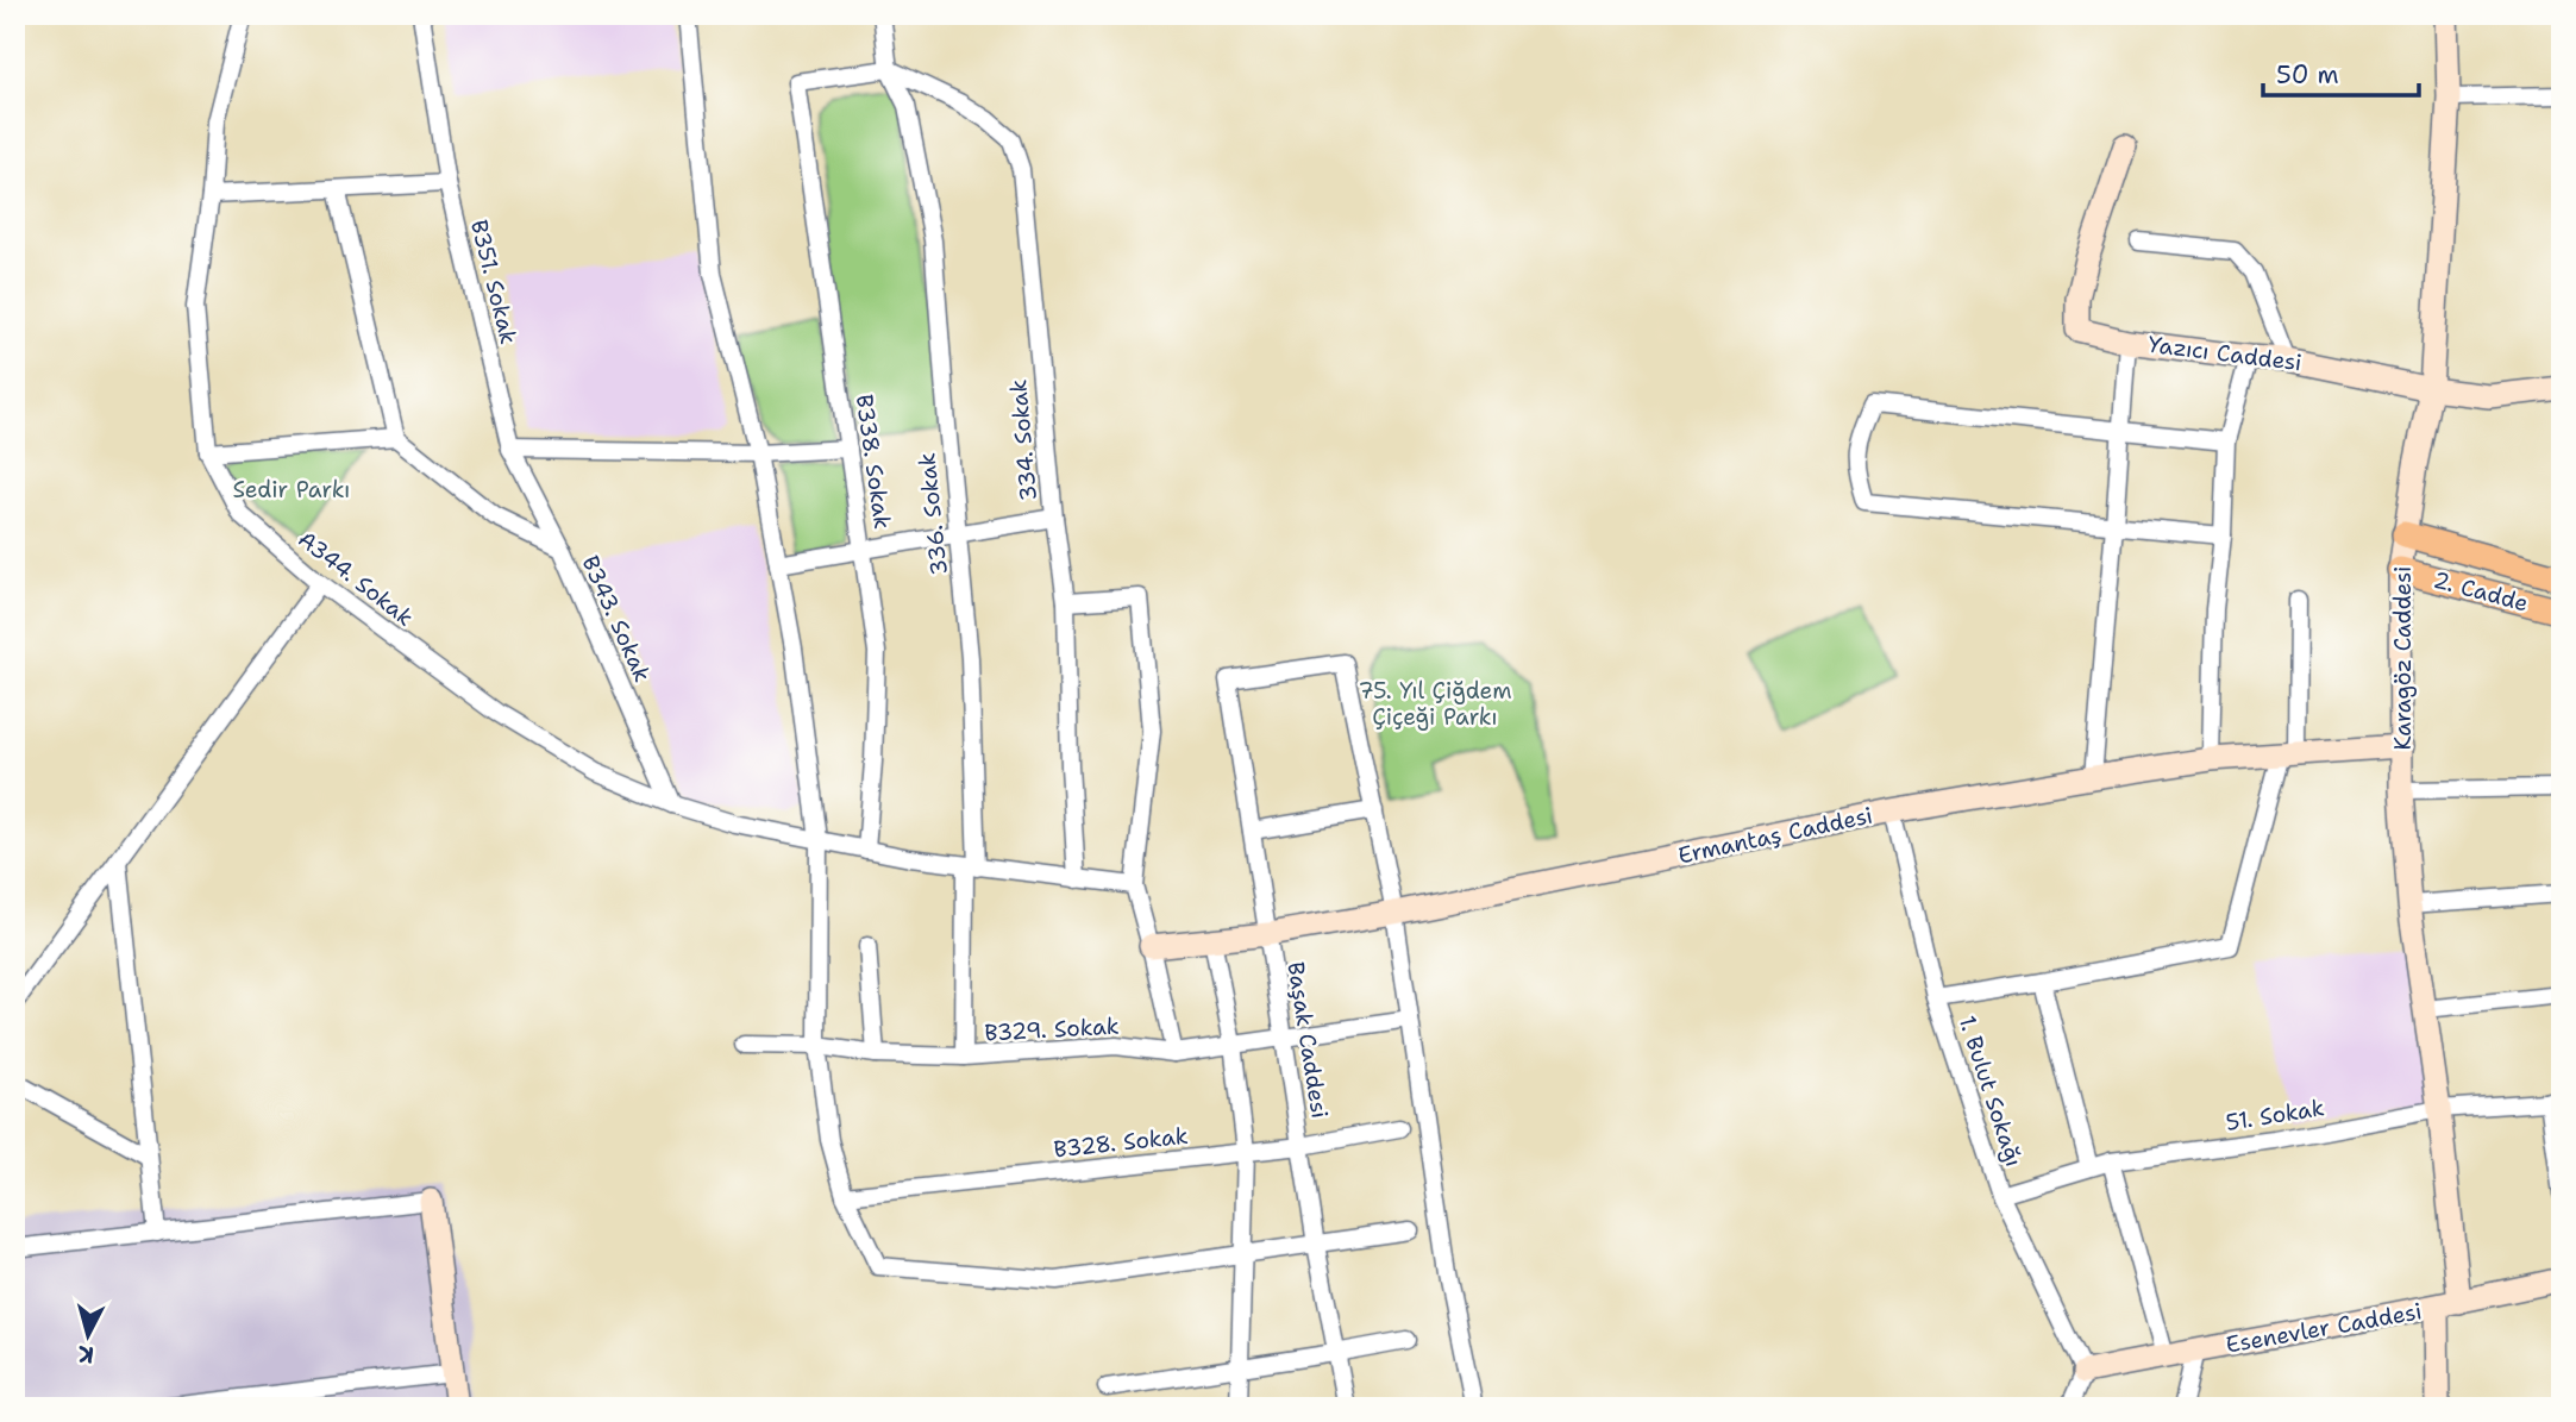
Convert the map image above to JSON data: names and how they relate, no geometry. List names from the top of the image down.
{
  "streets": {
    "main road": [
      "Yazıcı Caddesi",
      "2. Cadde",
      "Karagöz Caddesi",
      "Ermantaş Caddesi",
      "Esenevler Caddesi"
    ],
    "street": [
      "B351. Sokak",
      "334. Sokak",
      "B338. Sokak",
      "336. Sokak",
      "A344. Sokak",
      "B343. Sokak",
      "B329. Sokak",
      "Başak Caddesi",
      "1. Bulut Sokağı",
      "51. Sokak",
      "B328. Sokak"
    ]
  },
  "crossings": [
    ["B351. Sokak", "B343. Sokak"],
    ["Yazıcı Caddesi", "Karagöz Caddesi"],
    ["334. Sokak", "B338. Sokak"],
    ["334. Sokak", "336. Sokak"],
    ["334. Sokak", "A344. Sokak"],
    ["B338. Sokak", "336. Sokak"],
    ["B338. Sokak", "A344. Sokak"],
    ["336. Sokak", "A344. Sokak"],
    ["336. Sokak", "B329. Sokak"],
    ["A344. Sokak", "B343. Sokak"],
    ["2. Cadde", "Karagöz Caddesi"],
    ["Karagöz Caddesi", "Ermantaş Caddesi"],
    ["Karagöz Caddesi", "51. Sokak"],
    ["Karagöz Caddesi", "Esenevler Caddesi"],
    ["Ermantaş Caddesi", "Başak Caddesi"],
    ["Ermantaş Caddesi", "1. Bulut Sokağı"],
    ["B329. Sokak", "Başak Caddesi"],
    ["Başak Caddesi", "B328. Sokak"],
    ["1. Bulut Sokağı", "51. Sokak"],
    ["1. Bulut Sokağı", "Esenevler Caddesi"]
  ],
  "parks": ["Sedir Parkı", "75. Yıl Çiğdem Çiçeği Parkı"],
  "scale_bar": "50 m",
  "north": "bottom"
}
